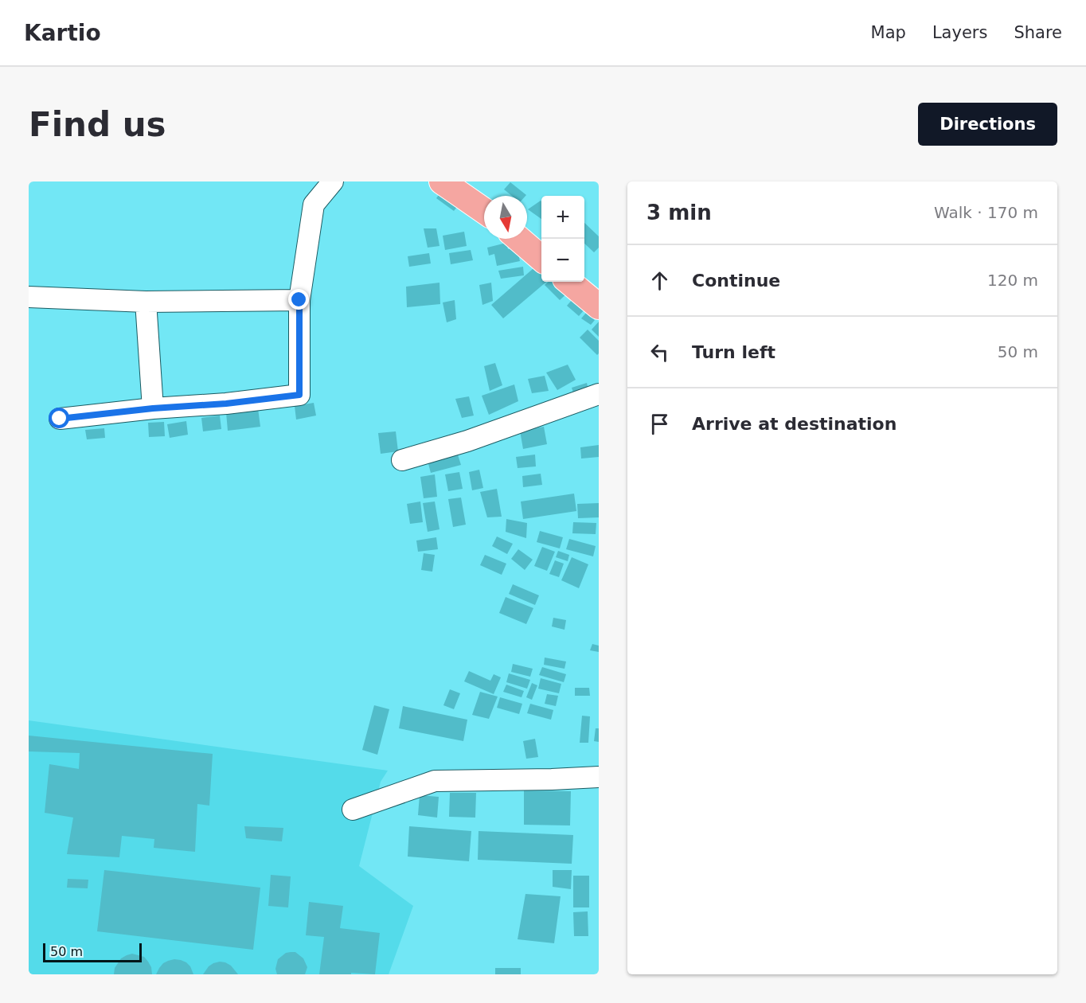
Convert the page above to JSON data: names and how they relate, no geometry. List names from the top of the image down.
{
  "scale_bar": "50 m",
  "north": "bottom",
  "page": {
    "header": "Kartio",
    "nav": ["Map", "Layers", "Share"],
    "buttons": "Directions",
    "title": "Find us",
    "heading": ["3 min", "Walk · 170 m"],
    "map_buttons": ["+", "−"],
    "list": [
      ["Continue", "120 m"],
      ["Turn left", "50 m"],
      "Arrive at destination"
    ],
    "scale": "50 m"
  }
}
